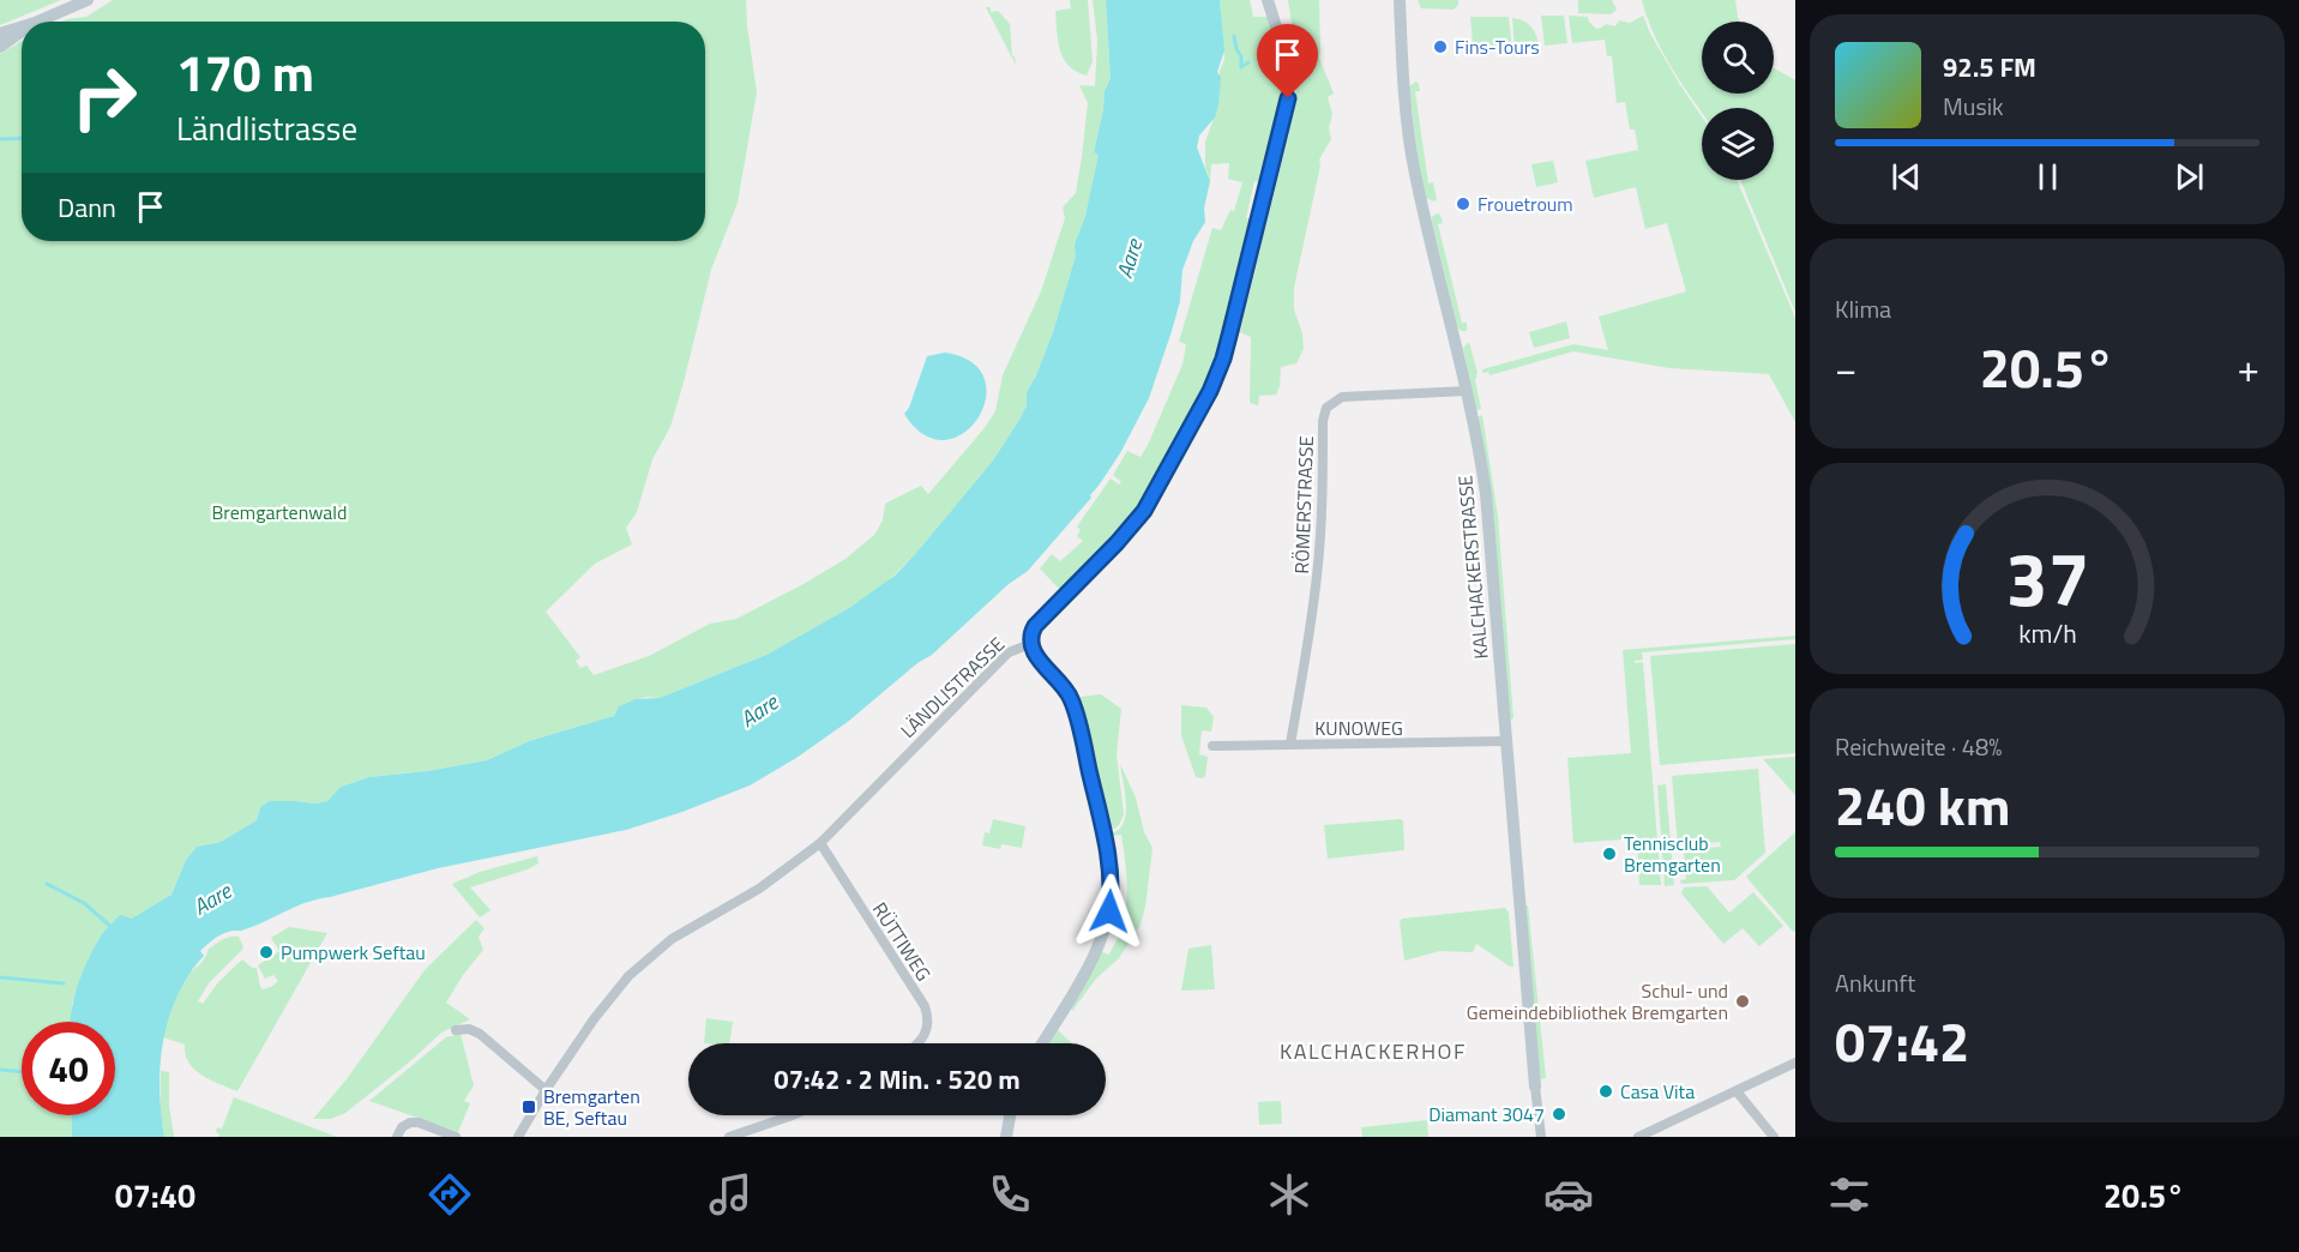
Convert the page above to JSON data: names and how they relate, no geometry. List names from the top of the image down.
{
  "streets": {
    "street": [
      "RÖMERSTRASSE",
      "KALCHACKERSTRASSE",
      "LÄNDLISTRASSE",
      "KUNOWEG",
      "RÜTTIWEG"
    ]
  },
  "crossings": [
    ["RÖMERSTRASSE", "KALCHACKERSTRASSE"],
    ["RÖMERSTRASSE", "KUNOWEG"],
    ["KALCHACKERSTRASSE", "KUNOWEG"],
    ["LÄNDLISTRASSE", "RÜTTIWEG"]
  ],
  "districts": ["KALCHACKERHOF"],
  "water": ["Aare"],
  "parks": ["Bremgartenwald"],
  "places": {
    "other": [
      "Fins-Tours",
      "Frouetroum",
      "Tennisclub Bremgarten",
      "Pumpwerk Seftau",
      "Schul- und Gemeindebibliothek Bremgarten",
      "Casa Vita",
      "Diamant 3047"
    ],
    "transit": ["Bremgarten BE, Seftau"]
  },
  "page": {
    "turn": ["170 m", "Ländlistrasse"],
    "song": ["92.5 FM", "Musik"],
    "then": "Dann",
    "tile": [
      "Klima",
      ["Reichweite · 48%", "240 km"],
      ["Ankunft", "07:42"]
    ],
    "heat": ["−", "20.5°", "+"],
    "limit": "40",
    "trip": "07:42 · 2 Min. · 520 m",
    "tabs": ["07:40", "20.5°"],
    "gauge": ["37", "km/h"]
  }
}
